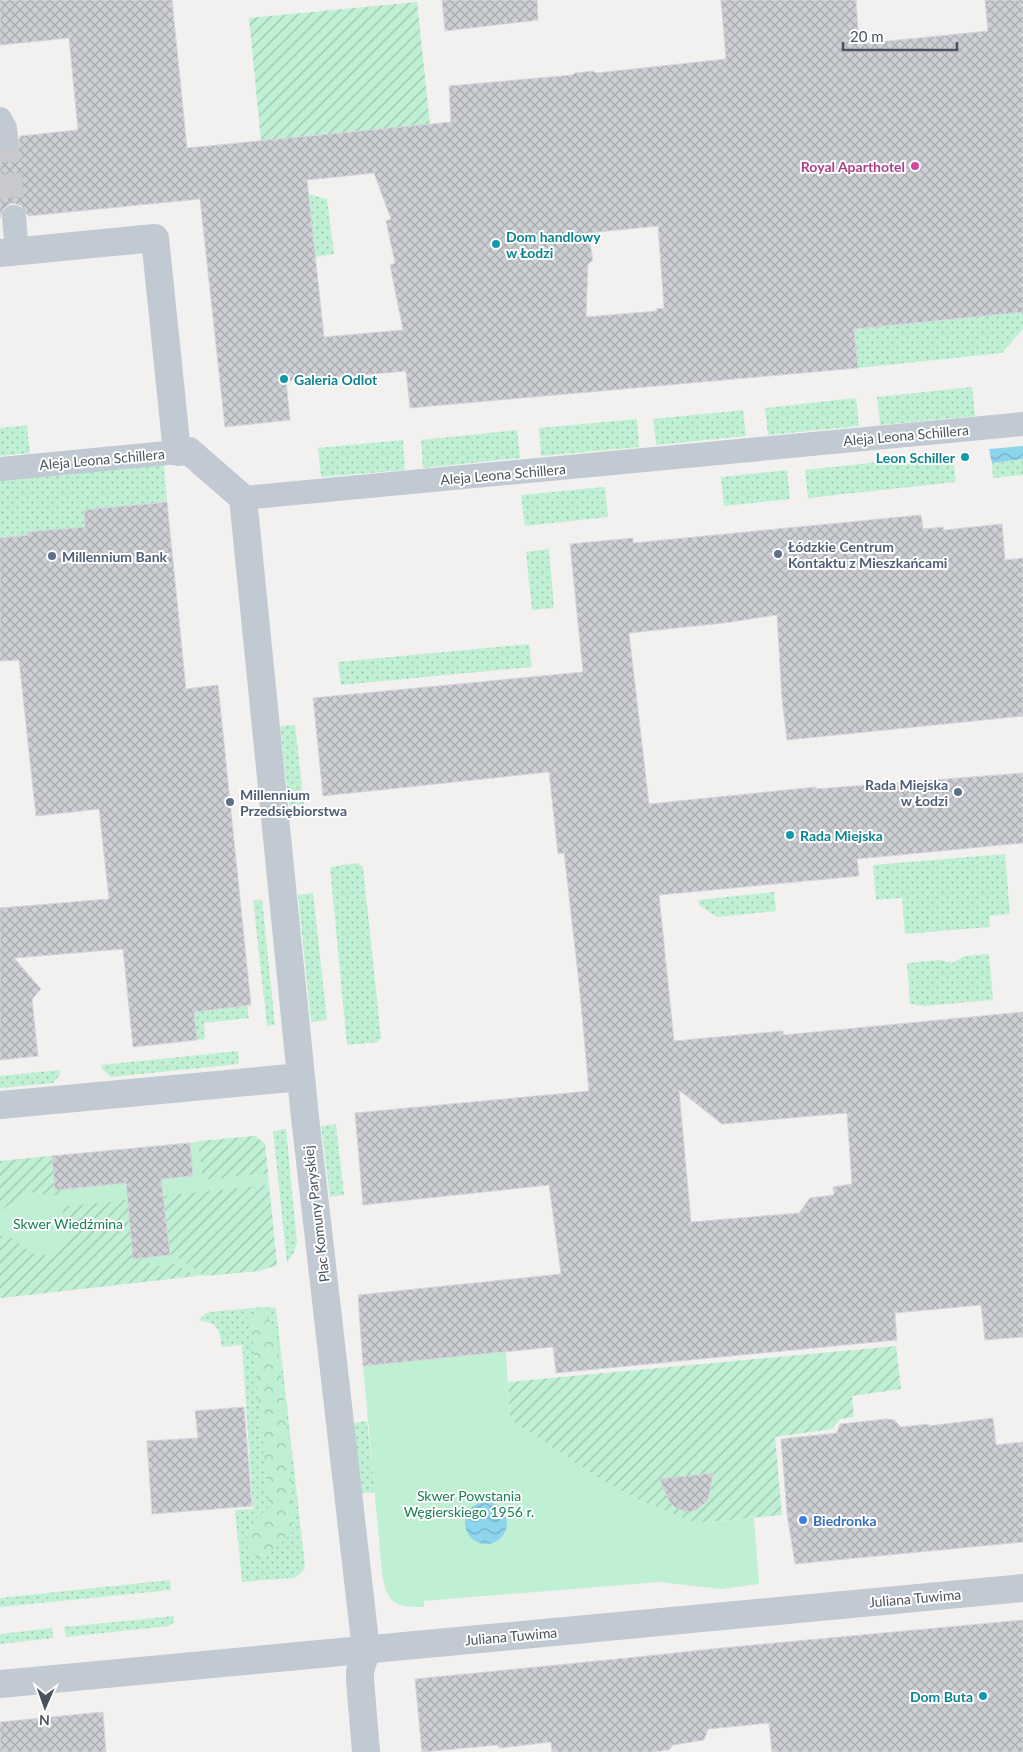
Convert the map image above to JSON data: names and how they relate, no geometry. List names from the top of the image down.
{
  "streets": {
    "street": ["Aleja Leona Schillera", "Plac Komuny Paryskiej", "Juliana Tuwima"]
  },
  "crossings": [
    ["Aleja Leona Schillera", "Plac Komuny Paryskiej"],
    ["Plac Komuny Paryskiej", "Juliana Tuwima"]
  ],
  "parks": ["Skwer Wiedźmina", "Skwer Powstania Węgierskiego 1956 r."],
  "places": [
    "Royal Aparthotel",
    "Dom handlowy w Łodzi",
    "Galeria Odlot",
    "Leon Schiller",
    "Łódzkie Centrum Kontaktu z Mieszkańcami",
    "Millennium Bank",
    "Rada Miejska w Łodzi",
    "Millennium Przedsiębiorstwa",
    "Rada Miejska",
    "Biedronka",
    "Dom Buta"
  ],
  "scale_bar": "20 m",
  "north": "bottom"
}
